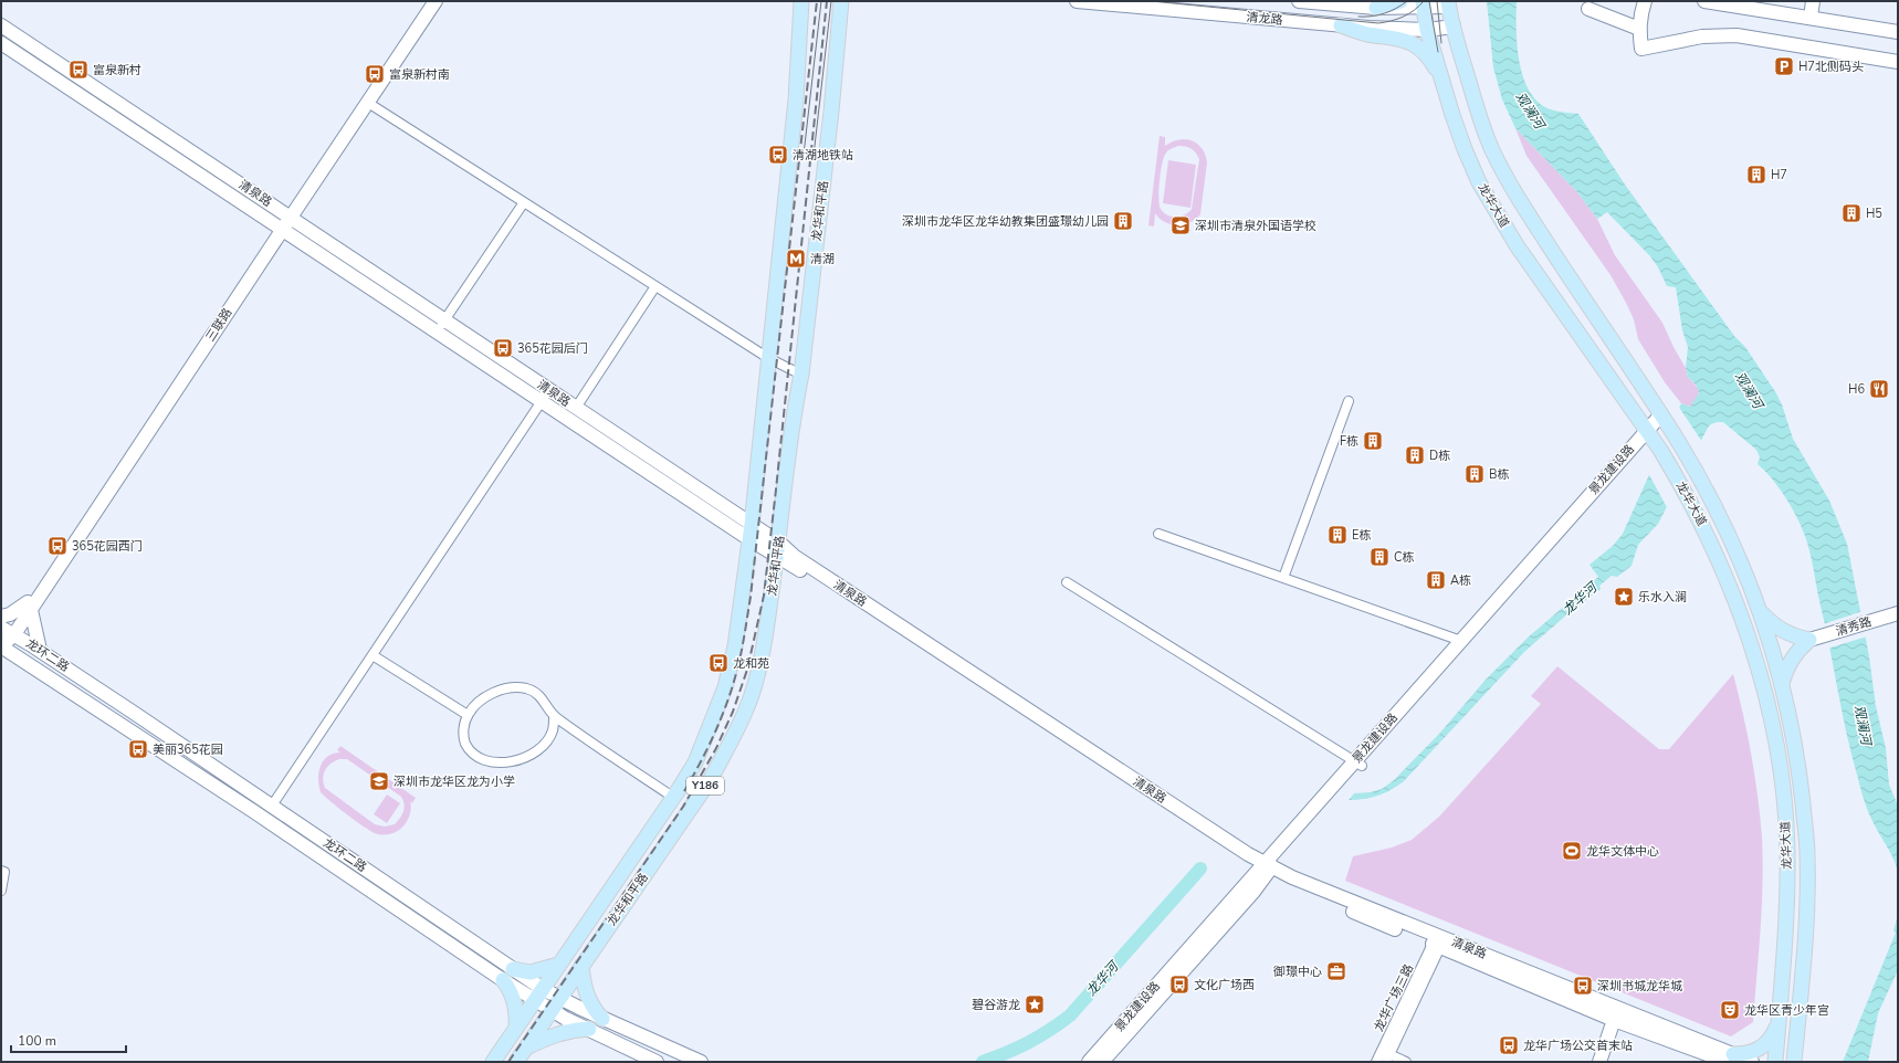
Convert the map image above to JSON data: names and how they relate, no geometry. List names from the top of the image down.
{
  "streets": {
    "main road": [
      "清龙路",
      "清泉路",
      "龙华大道",
      "龙华和平路",
      "三联路",
      "景龙建设路",
      "清秀路",
      "龙环二路",
      "Y186"
    ],
    "street": ["龙华广场三路"]
  },
  "crossings": [
    ["清龙路", "龙华大道"],
    ["清泉路", "龙华和平路"],
    ["清泉路", "三联路"],
    ["清泉路", "景龙建设路"],
    ["清泉路", "龙华广场三路"],
    ["龙华大道", "景龙建设路"],
    ["龙华和平路", "龙环二路"],
    ["三联路", "龙环二路"]
  ],
  "water": ["观澜河", "龙华河"],
  "places": {
    "parking": ["H7北侧码头"],
    "bus stop": [
      "富泉新村",
      "富泉新村南",
      "清湖地铁站",
      "365花园后门",
      "365花园西门",
      "龙和苑",
      "美丽365花园",
      "文化广场西",
      "深圳书城龙华城",
      "龙华广场公交首末站"
    ],
    "building": [
      "H7",
      "H5",
      "深圳市龙华区龙华幼教集团盛璟幼儿园",
      "F栋",
      "D栋",
      "B栋",
      "E栋",
      "C栋",
      "A栋"
    ],
    "school or university": ["深圳市清泉外国语学校", "深圳市龙华区龙为小学"],
    "metro station": ["清湖"],
    "restaurant": ["H6"],
    "place": ["乐水入澜", "碧谷游龙"],
    "sports": ["龙华文体中心"],
    "office": ["御璟中心"],
    "theatre": ["龙华区青少年宫"]
  },
  "scale_bar": "100 m"
}
